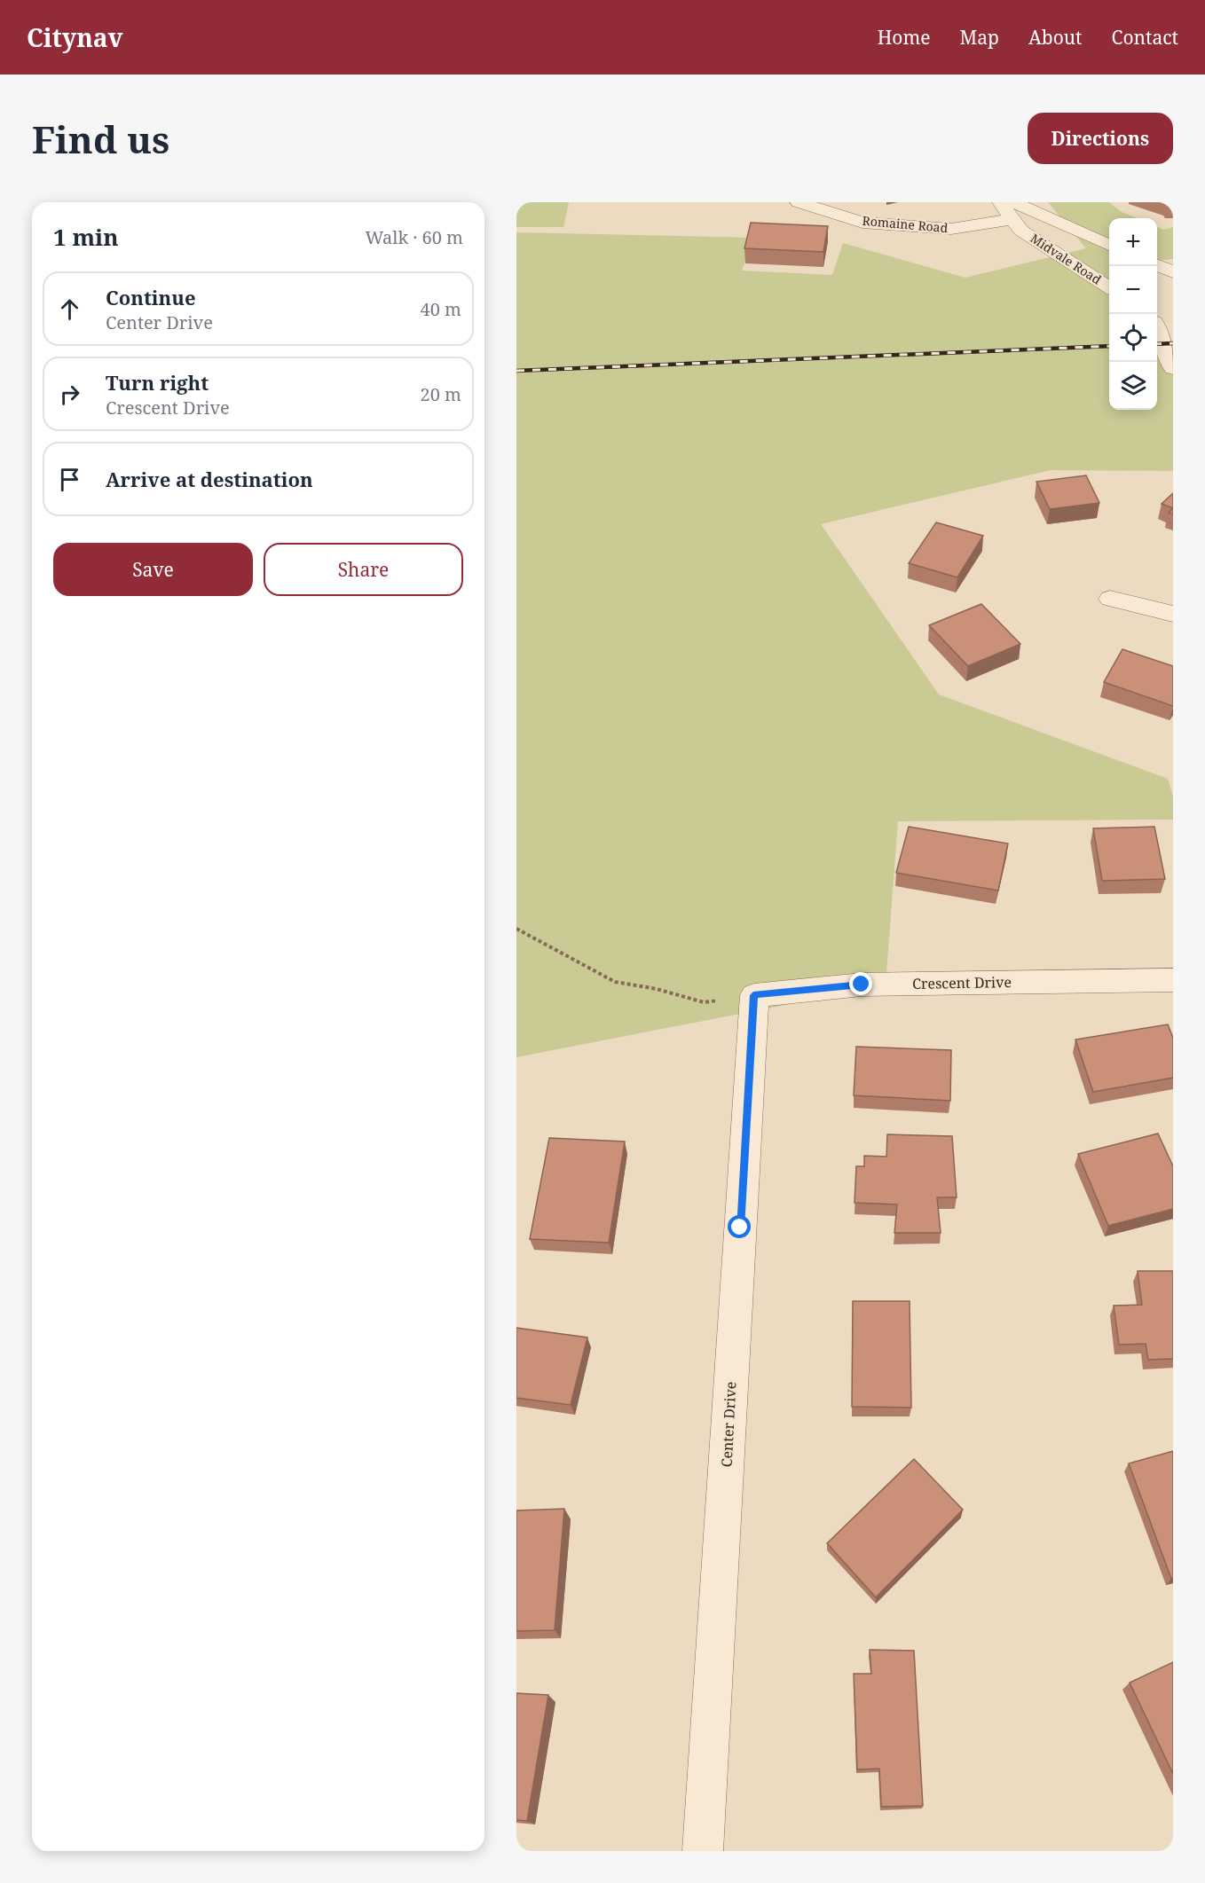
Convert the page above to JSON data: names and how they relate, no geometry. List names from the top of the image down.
{
  "streets": {
    "street": [
      "Romaine Road",
      "Midvale Road",
      "Crescent Drive",
      "Center Drive"
    ]
  },
  "crossings": [
    ["Romaine Road", "Midvale Road"],
    ["Crescent Drive", "Center Drive"]
  ],
  "page": {
    "header": "Citynav",
    "nav": [
      "Home",
      "Map",
      "About",
      "Contact"
    ],
    "buttons": [
      "Directions",
      ["Save", "Share"]
    ],
    "title": "Find us",
    "heading": ["1 min", "Walk · 60 m"],
    "map_buttons": ["+", "−"],
    "list": [
      ["Continue", "Center Drive", "40 m"],
      ["Turn right", "Crescent Drive", "20 m"],
      "Arrive at destination"
    ]
  }
}
